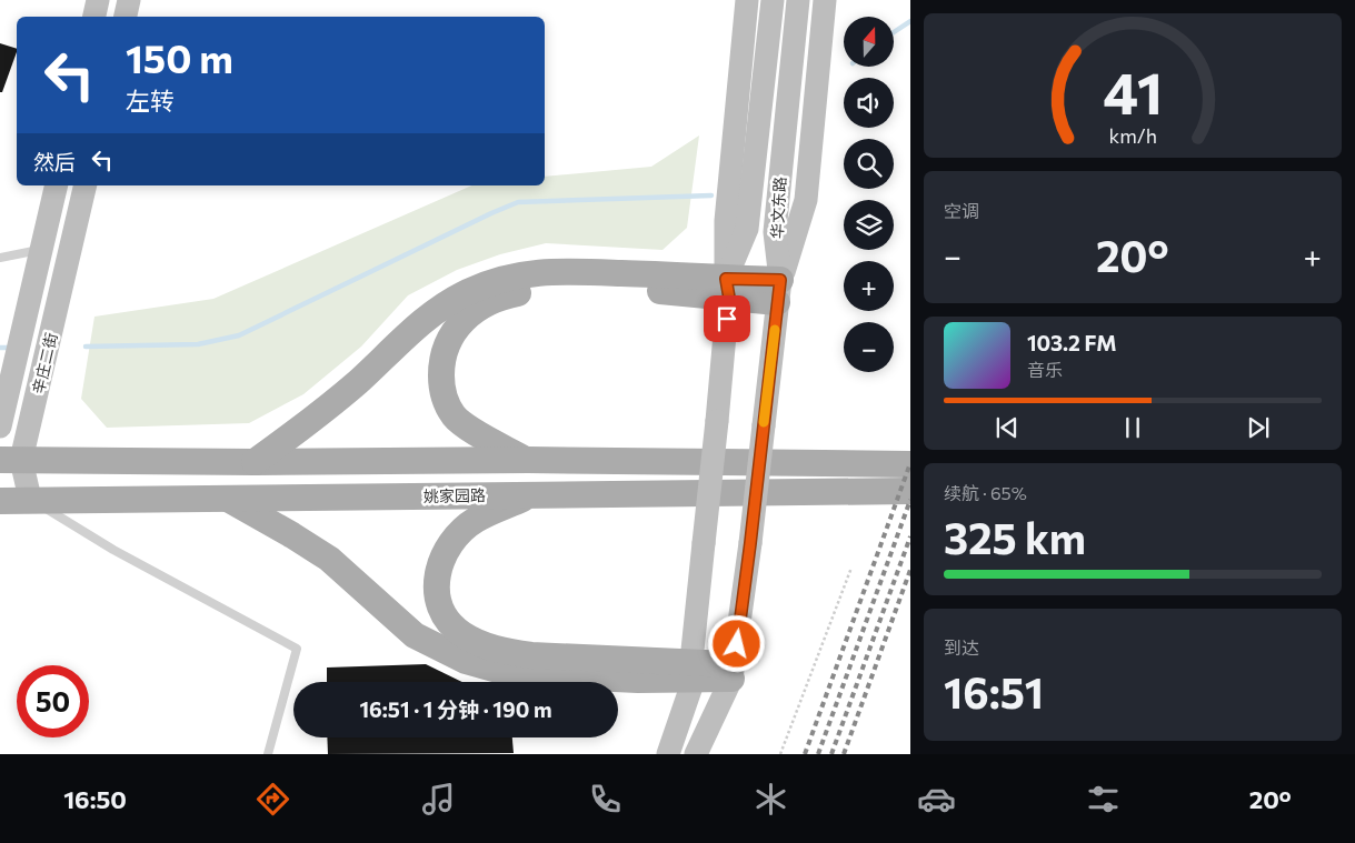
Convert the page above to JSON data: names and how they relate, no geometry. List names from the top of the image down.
{
  "streets": {
    "main road": ["华文东路", "辛庄二街", "姚家园路"]
  },
  "crossings": [
    ["辛庄二街", "姚家园路"]
  ],
  "north": "top",
  "page": {
    "map_buttons": ["+", "−"],
    "turn": ["150 m", "左转"],
    "then": "然后",
    "tile": [
      "空调",
      ["续航 · 65%", "325 km"],
      ["到达", "16:51"]
    ],
    "heat": ["−", "20°", "+"],
    "song": ["103.2 FM", "音乐"],
    "limit": "50",
    "trip": "16:51 · 1 分钟 · 190 m",
    "tabs": ["16:50", "20°"],
    "gauge": ["41", "km/h"]
  }
}
